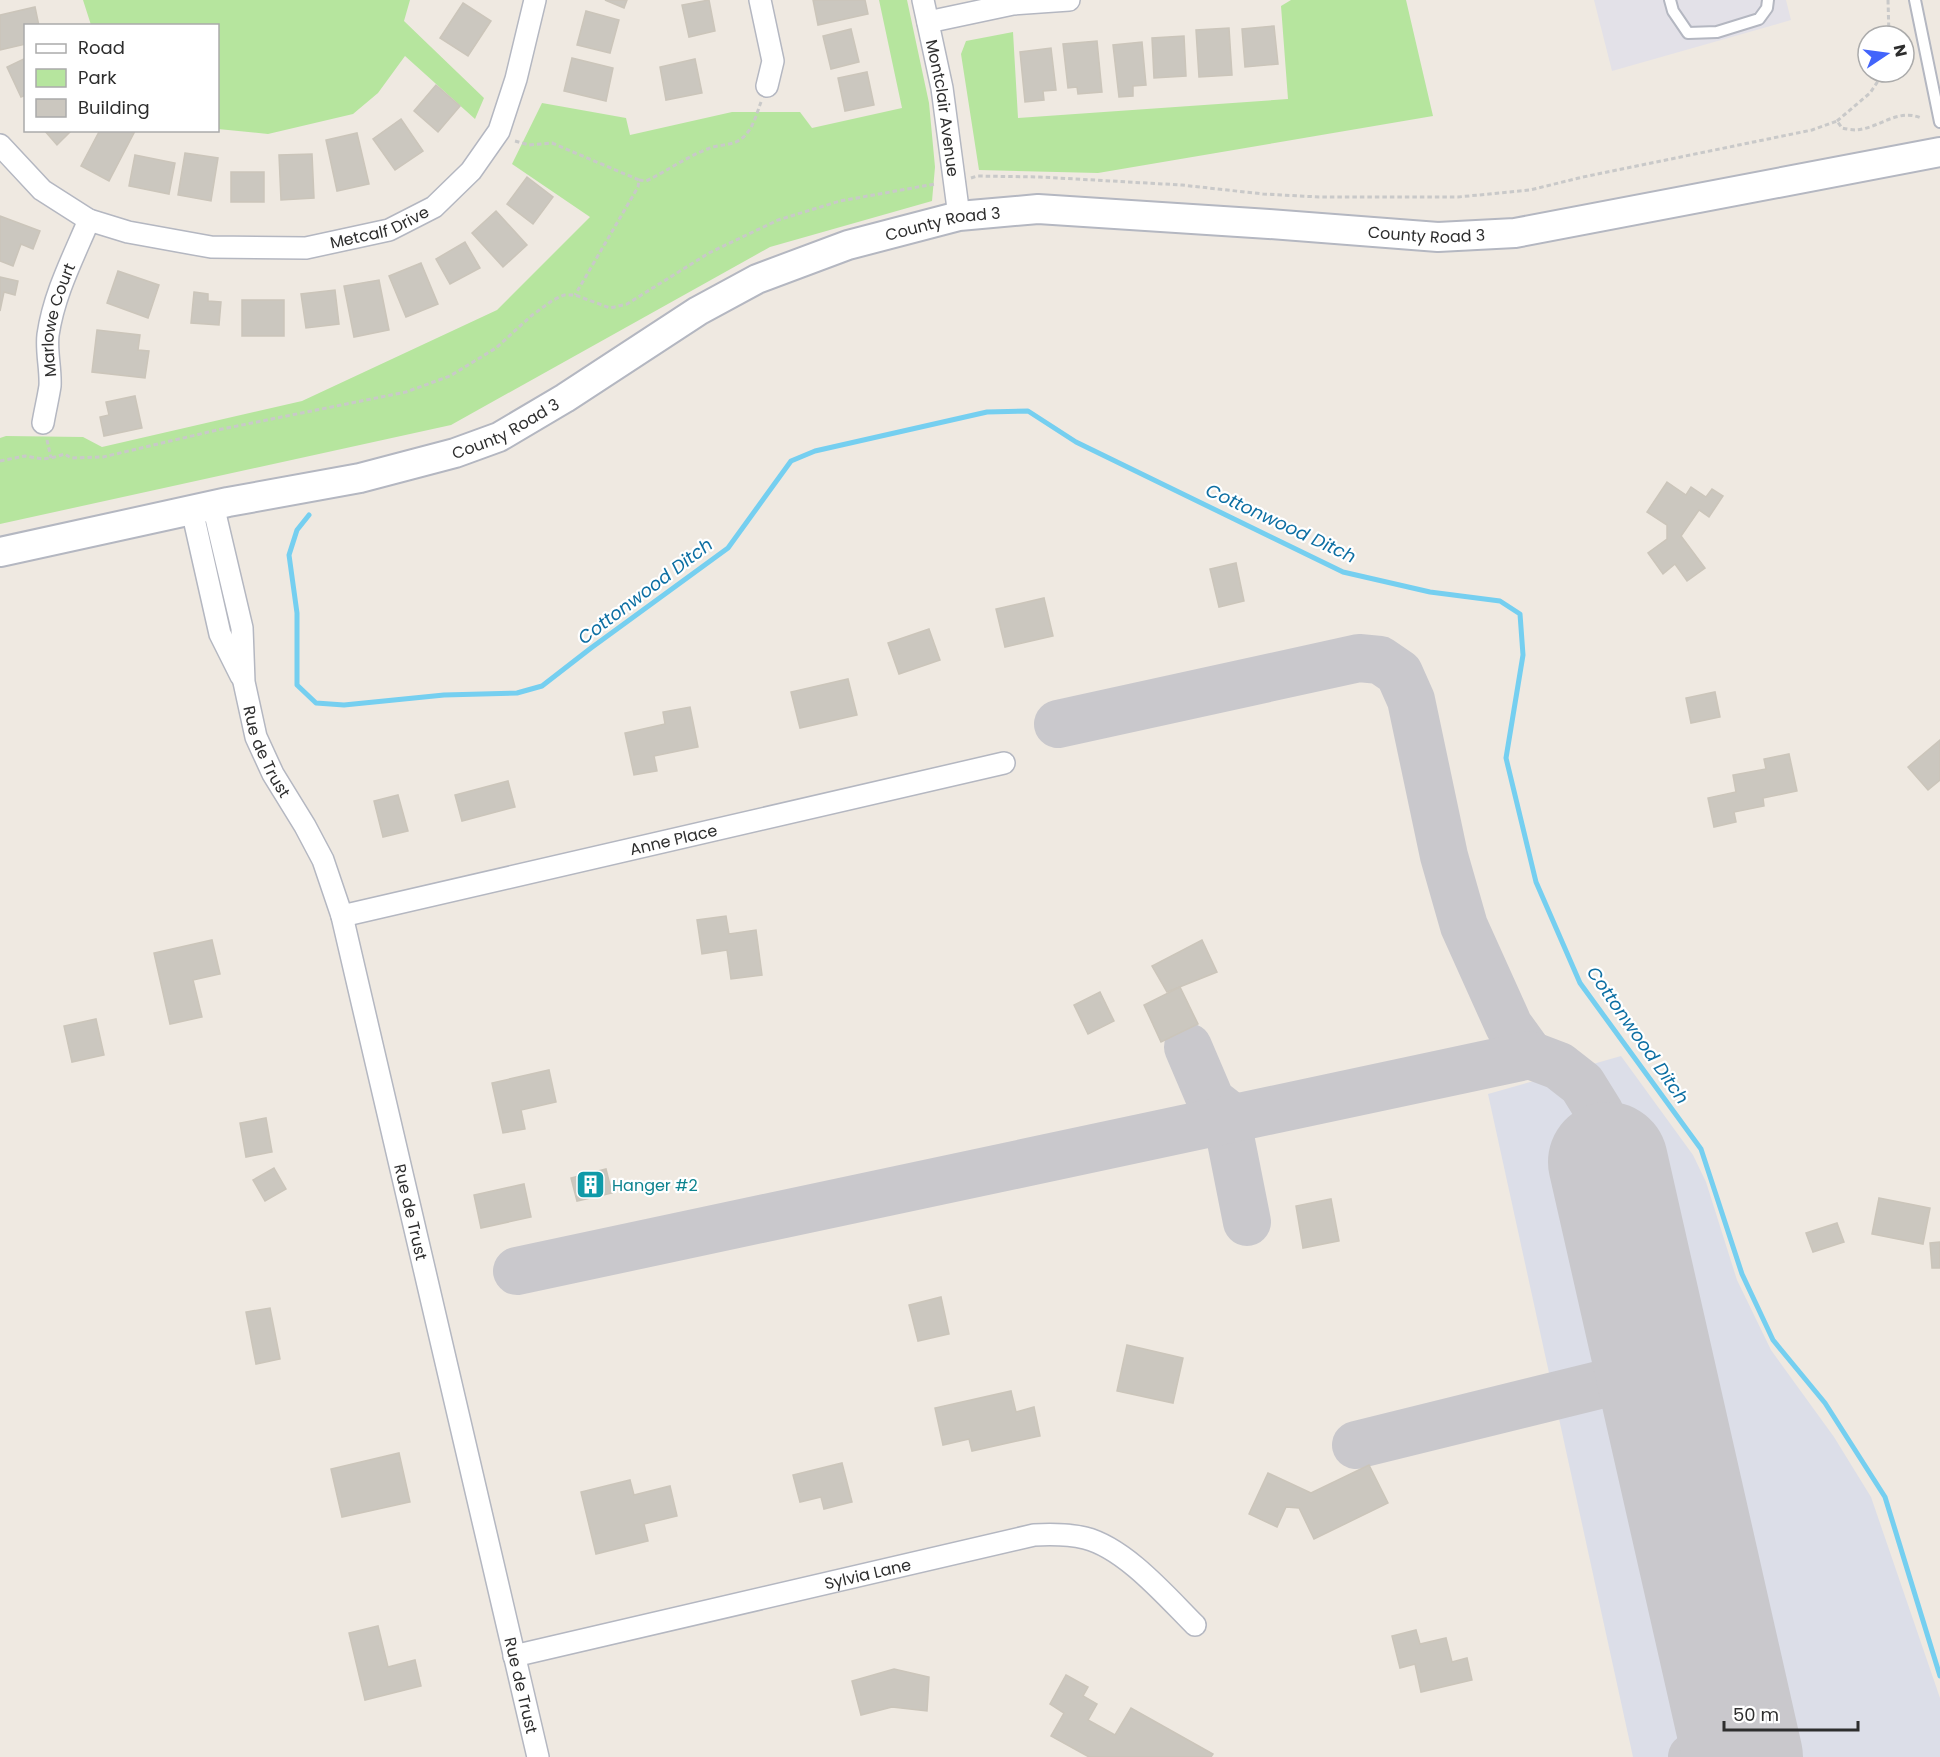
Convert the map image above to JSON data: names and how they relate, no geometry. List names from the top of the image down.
{
  "streets": {
    "street": [
      "Montclair Avenue",
      "County Road 3",
      "Metcalf Drive",
      "Marlowe Court",
      "Rue de Trust",
      "Anne Place",
      "Sylvia Lane"
    ]
  },
  "crossings": [
    ["Montclair Avenue", "County Road 3"],
    ["County Road 3", "Rue de Trust"],
    ["Metcalf Drive", "Marlowe Court"],
    ["Rue de Trust", "Anne Place"],
    ["Rue de Trust", "Sylvia Lane"]
  ],
  "water": ["Cottonwood Ditch"],
  "places": {
    "building": ["Hanger #2"]
  },
  "legend": ["Road", "Park", "Building"],
  "scale_bar": "50 m",
  "north": "right"
}
